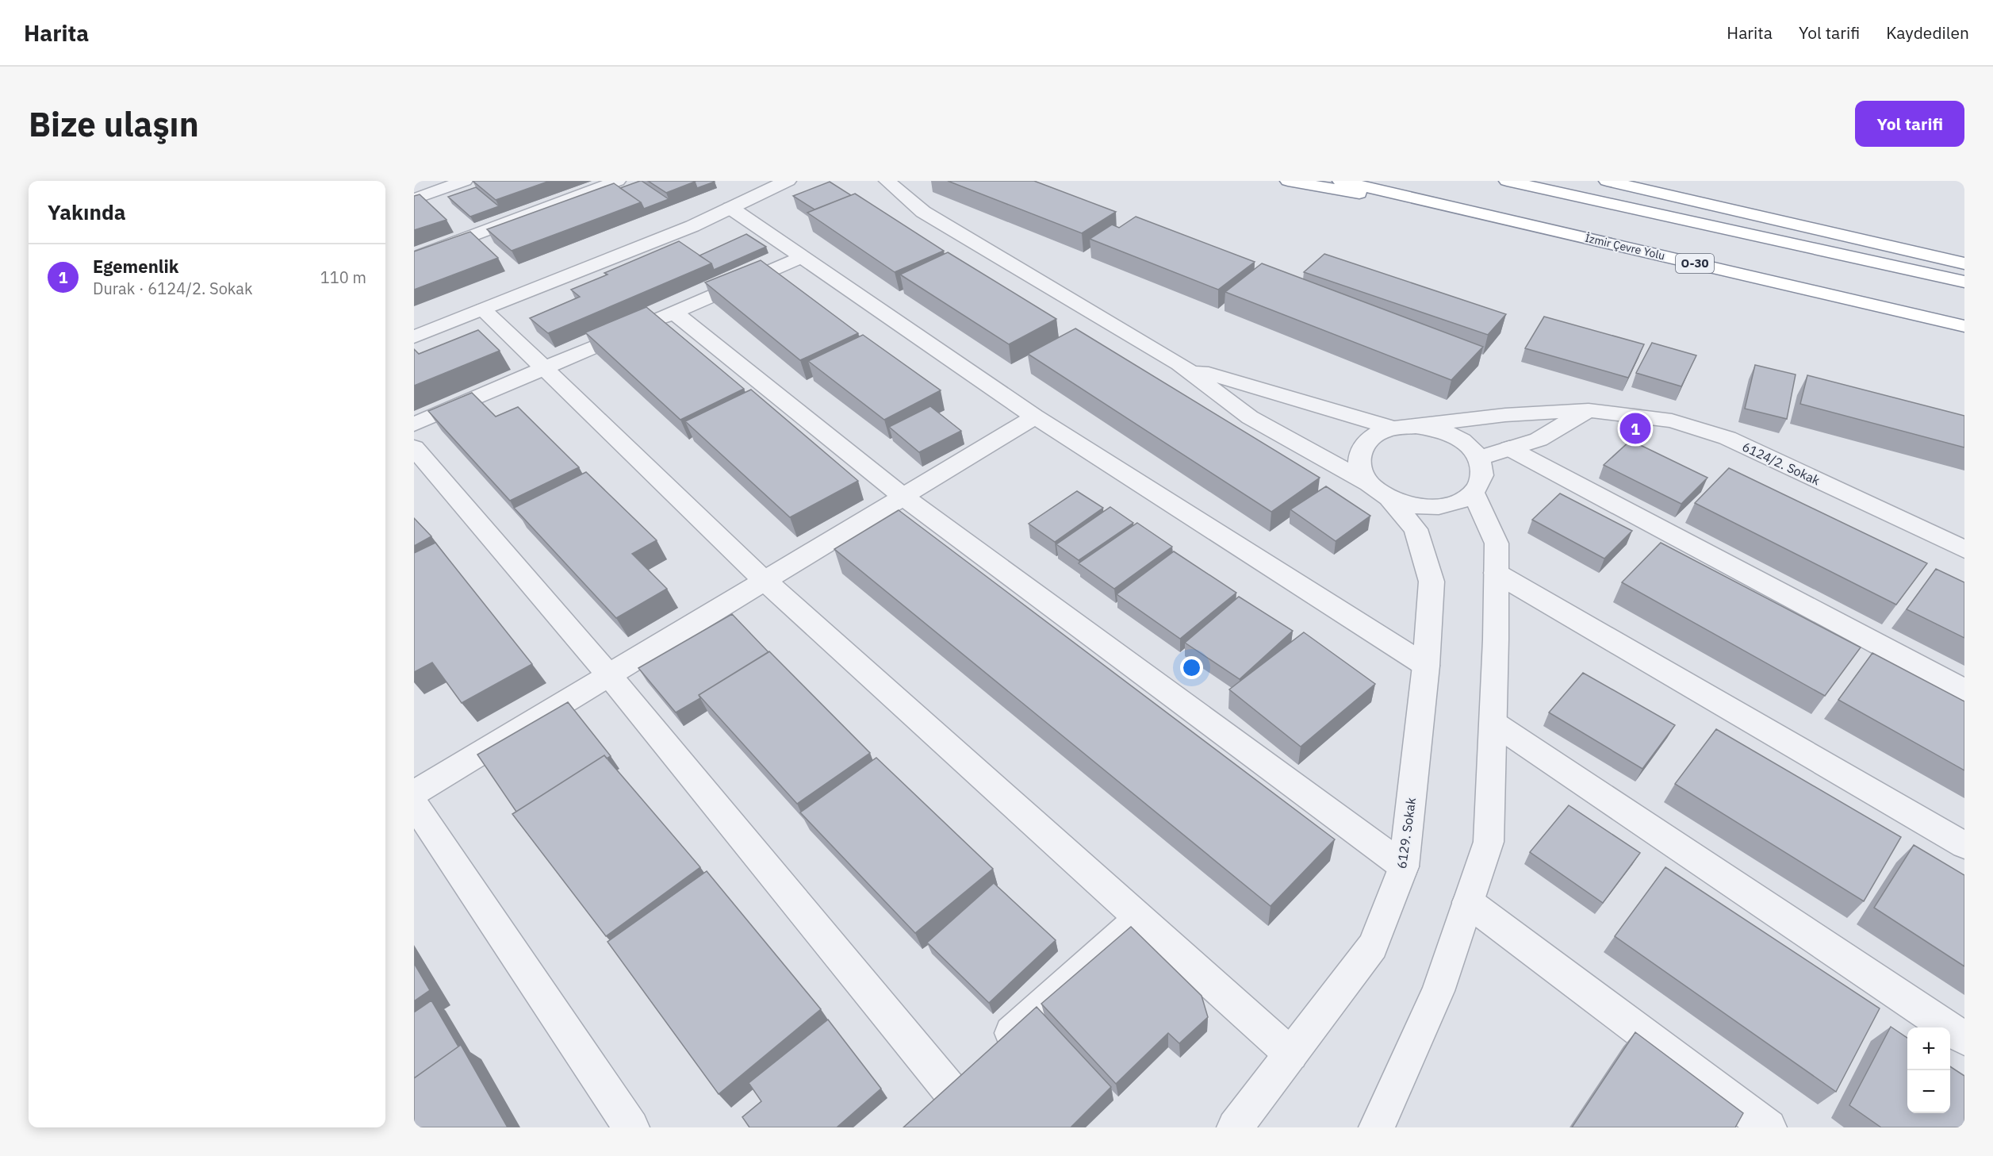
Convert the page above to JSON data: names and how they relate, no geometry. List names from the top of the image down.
{
  "streets": {
    "highway": ["İzmir Çevre Yolu", "O-30"],
    "street": ["6124/2. Sokak", "6129. Sokak"]
  },
  "crossings": [
    ["6124/2. Sokak", "6129. Sokak"]
  ],
  "page": {
    "header": "Harita",
    "nav": ["Harita", "Yol tarifi", "Kaydedilen"],
    "buttons": "Yol tarifi",
    "title": "Bize ulaşın",
    "heading": "Yakında",
    "list": [
      {
        "mark": "1",
        "name": "Egemenlik",
        "note": "Durak · 6124/2. Sokak",
        "value": "110 m"
      }
    ],
    "pins": "1",
    "map_buttons": ["+", "−"]
  }
}
